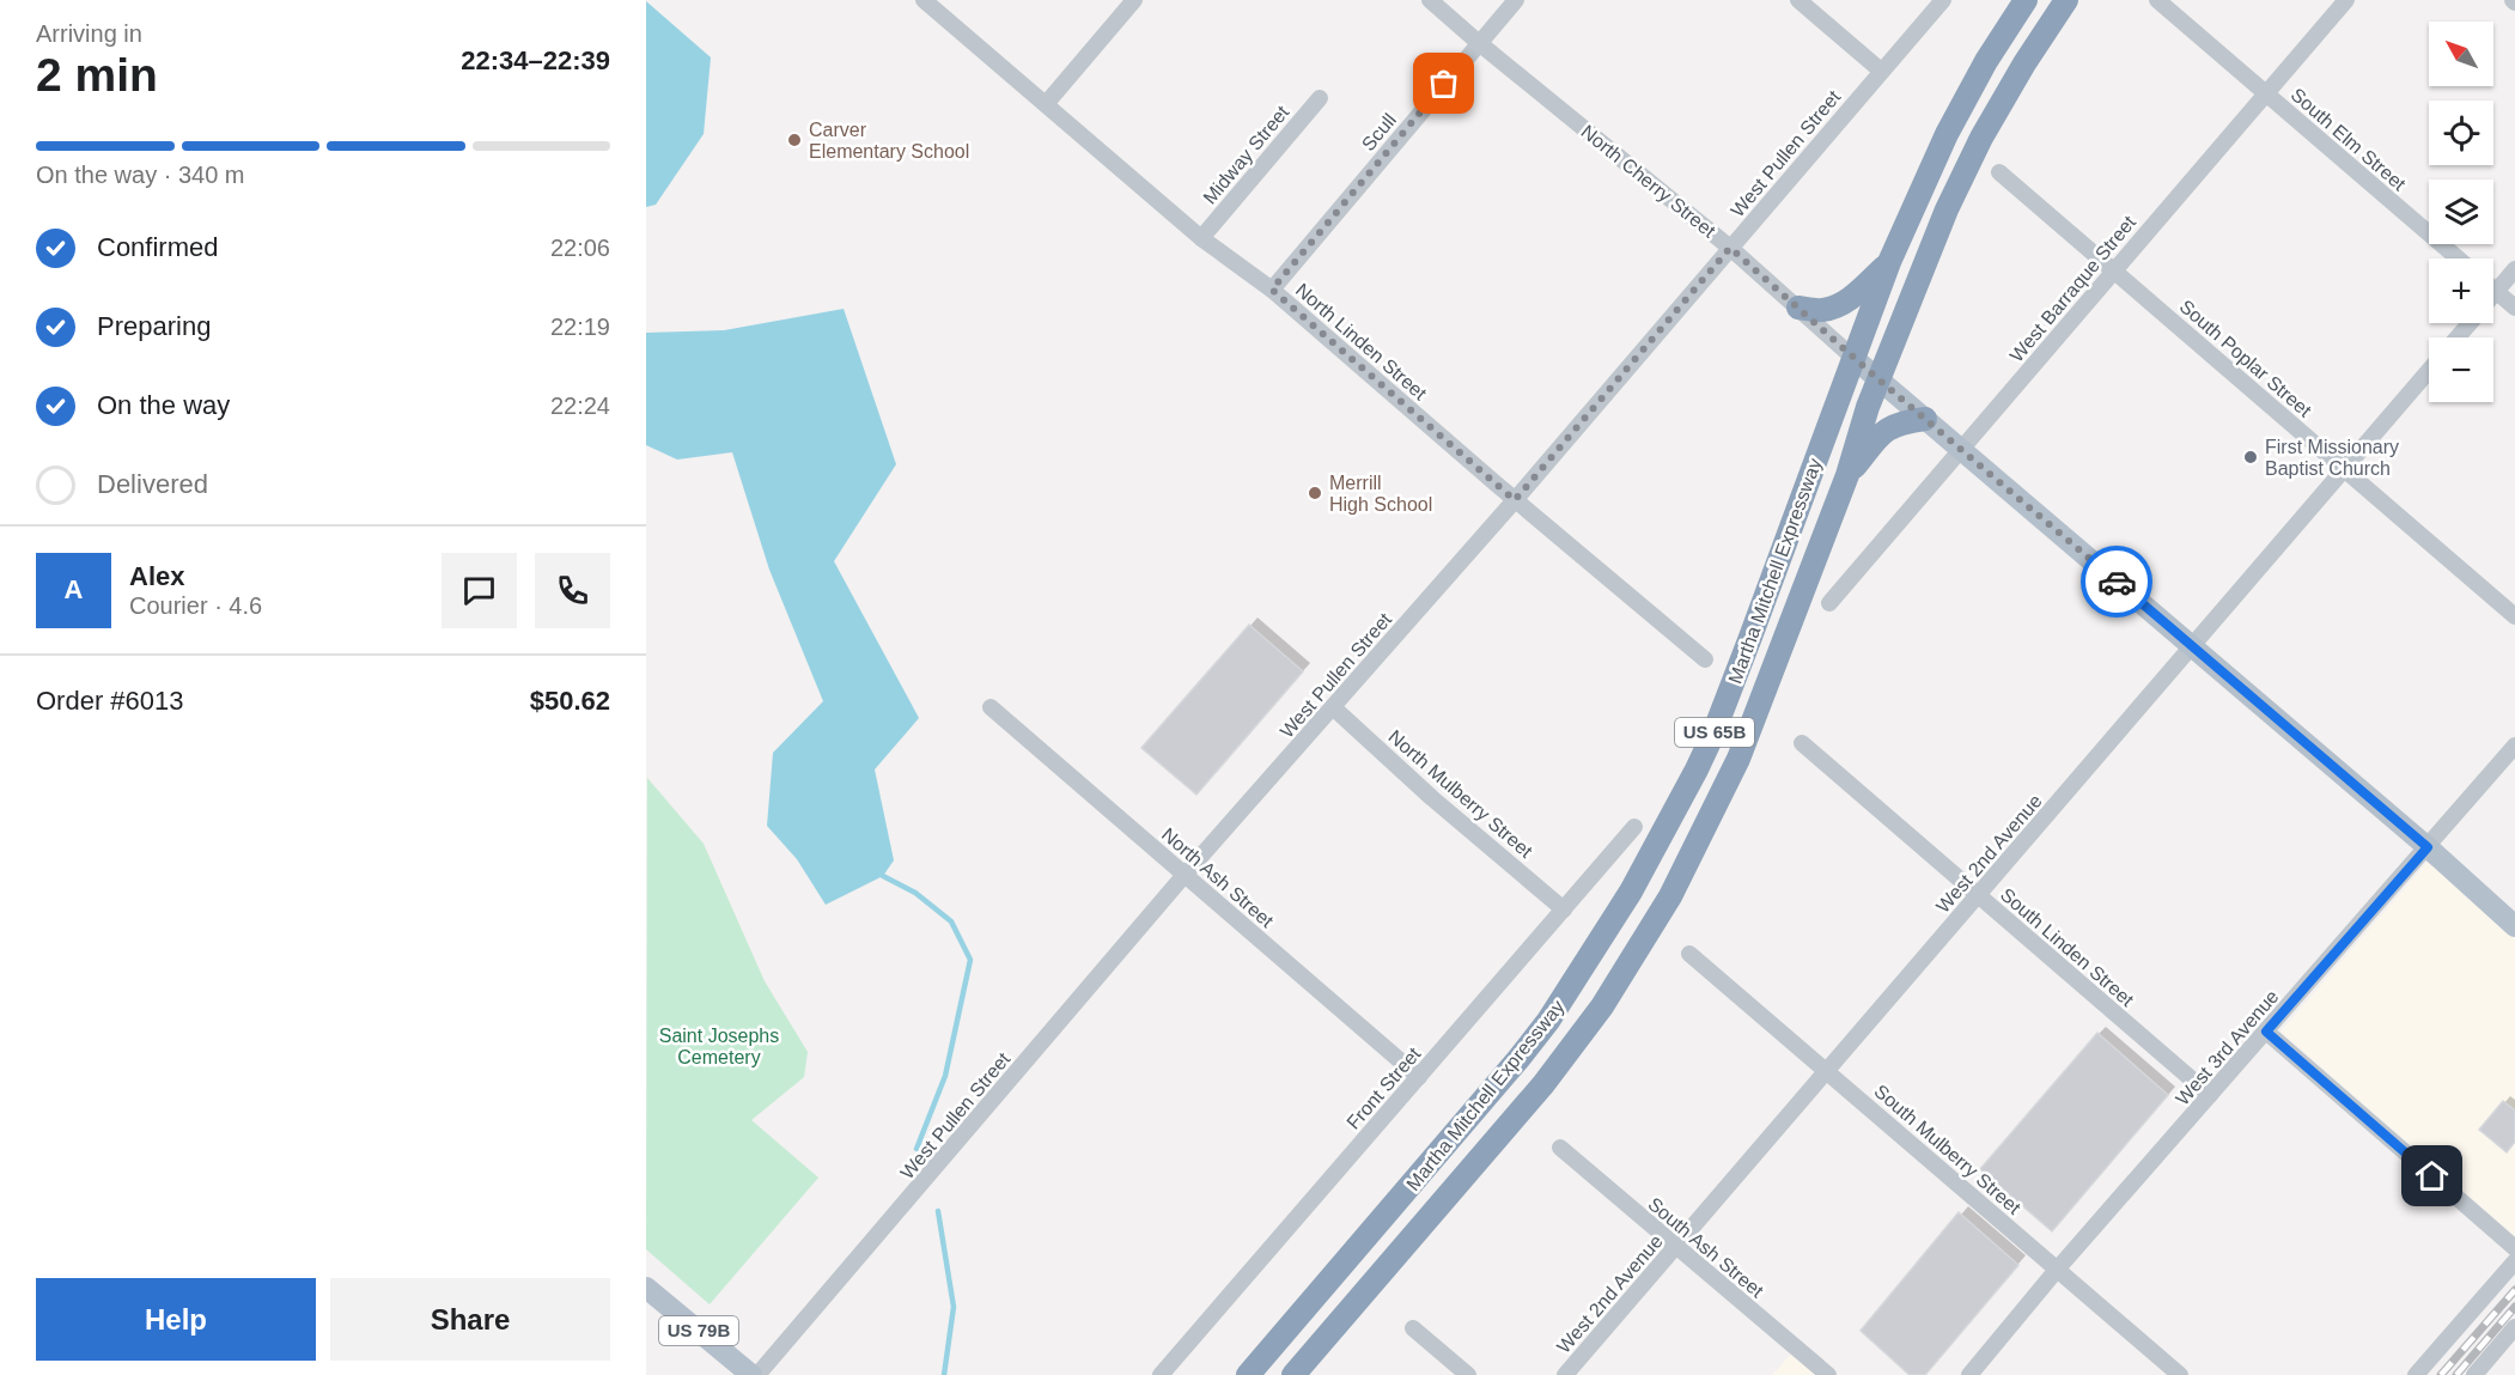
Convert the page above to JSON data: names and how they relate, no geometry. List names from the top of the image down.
{
  "streets": {
    "highway": ["Martha Mitchell Expressway", "US 65B"],
    "main road": ["North Cherry Street", "US 79B"],
    "street": [
      "Scull",
      "South Elm Street",
      "West Pullen Street",
      "Midway Street",
      "West Barraque Street",
      "North Linden Street",
      "South Poplar Street",
      "North Mulberry Street",
      "West 2nd Avenue",
      "North Ash Street",
      "South Linden Street",
      "West 3rd Avenue",
      "Front Street",
      "South Mulberry Street",
      "South Ash Street"
    ]
  },
  "crossings": [
    ["Scull", "North Cherry Street"],
    ["Scull", "North Linden Street"],
    ["South Elm Street", "West Barraque Street"],
    ["West Pullen Street", "North Cherry Street"],
    ["West Pullen Street", "North Linden Street"],
    ["West Pullen Street", "North Mulberry Street"],
    ["West Pullen Street", "North Ash Street"],
    ["Midway Street", "North Linden Street"],
    ["North Cherry Street", "West Barraque Street"],
    ["North Cherry Street", "Martha Mitchell Expressway"],
    ["North Cherry Street", "West 2nd Avenue"],
    ["North Cherry Street", "West 3rd Avenue"],
    ["West Barraque Street", "South Poplar Street"],
    ["South Poplar Street", "West 2nd Avenue"],
    ["North Mulberry Street", "Front Street"],
    ["West 2nd Avenue", "South Linden Street"],
    ["West 2nd Avenue", "South Mulberry Street"],
    ["West 2nd Avenue", "South Ash Street"],
    ["North Ash Street", "Front Street"],
    ["South Linden Street", "West 3rd Avenue"],
    ["West 3rd Avenue", "South Mulberry Street"]
  ],
  "parks": ["Saint Josephs Cemetery"],
  "places": ["Carver Elementary School", "First Missionary Baptist Church", "Merrill High School"],
  "north": "top left",
  "page": {
    "heading": ["2 min", "Arriving in", "22:34–22:39"],
    "panel": [
      "Alex",
      "Courier · 4.6",
      "Order #6013",
      "$50.62"
    ],
    "map_buttons": ["+", "−"],
    "bar": "On the way · 340 m",
    "list": [
      ["Confirmed", "22:06"],
      ["Preparing", "22:19"],
      ["On the way", "22:24"],
      "Delivered"
    ],
    "round": "A",
    "buttons": ["Help", "Share"]
  }
}
